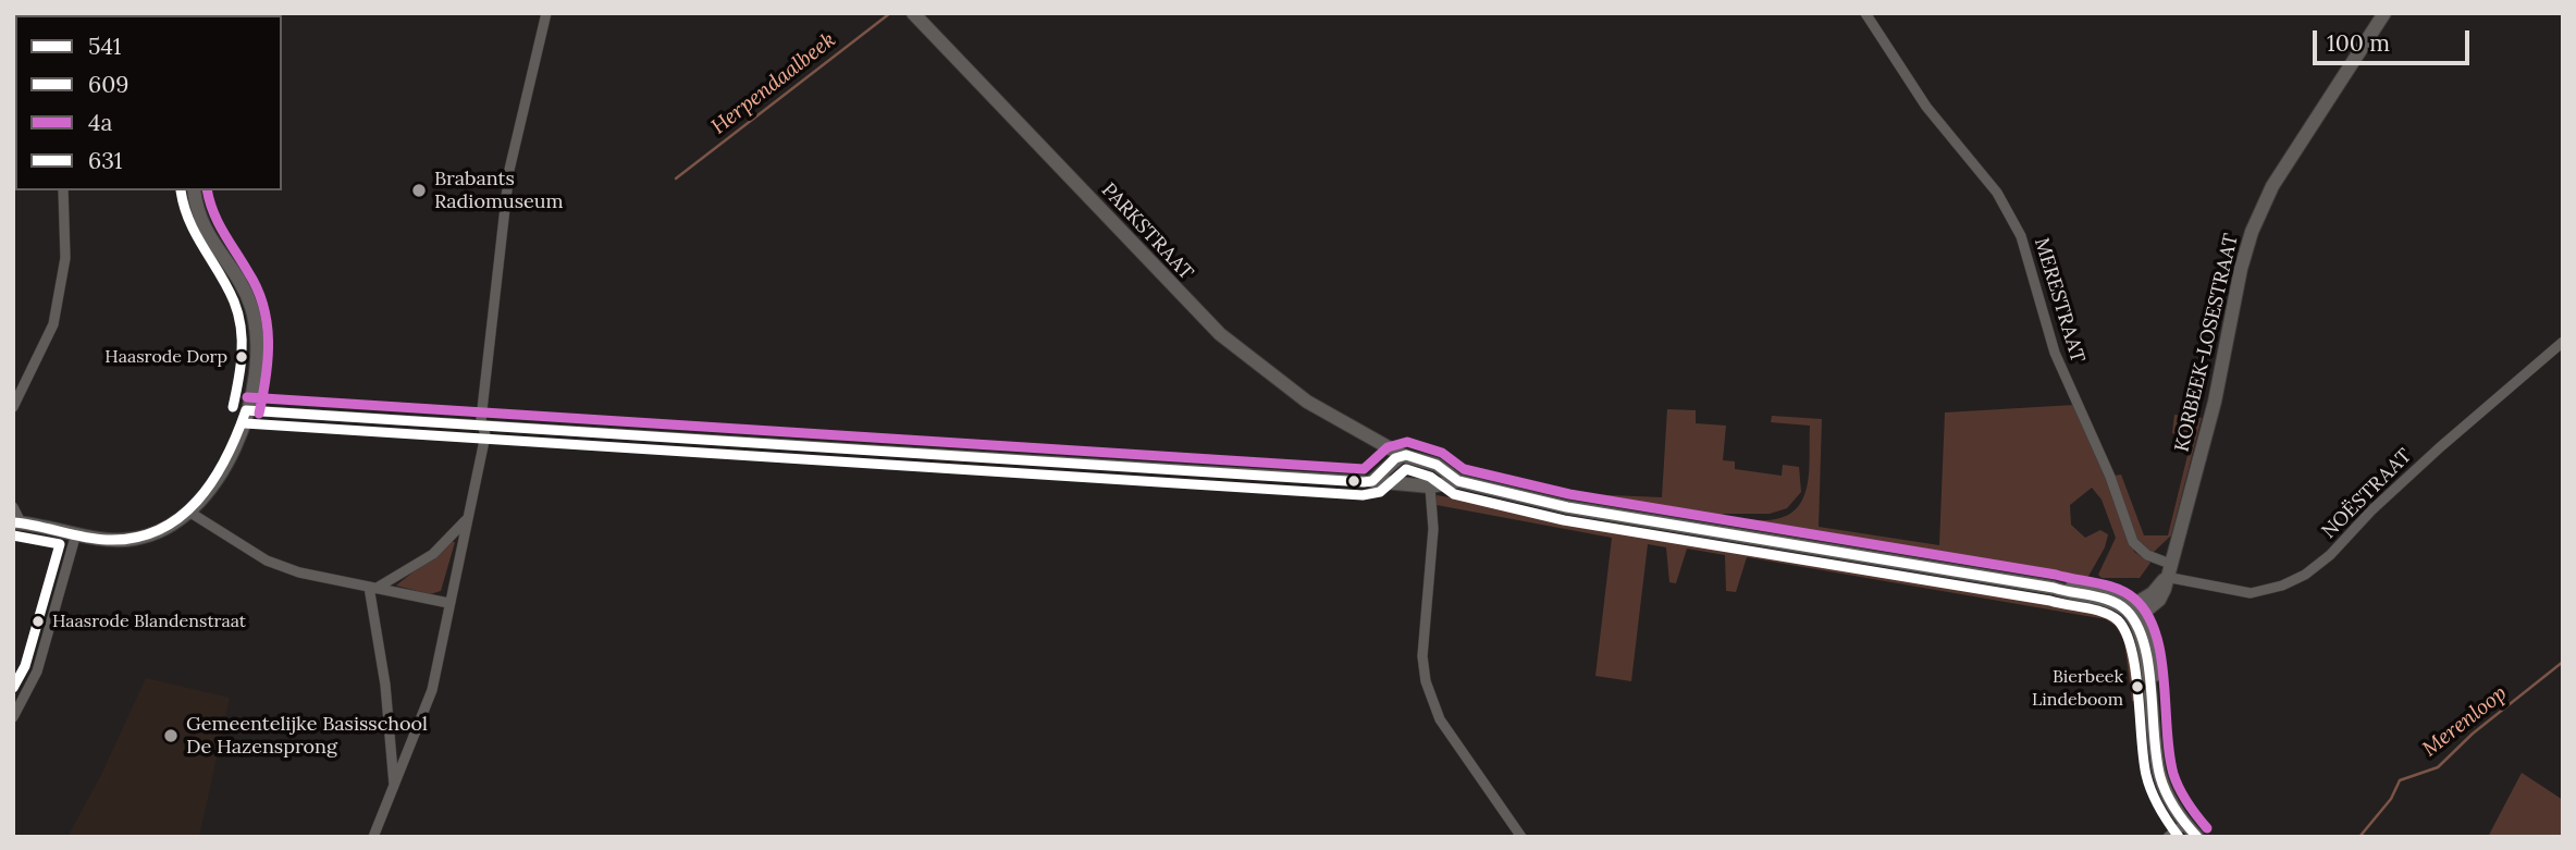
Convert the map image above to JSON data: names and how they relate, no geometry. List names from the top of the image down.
{
  "streets": {
    "street": [
      "PARKSTRAAT",
      "MERESTRAAT",
      "KORBEEK-LOSESTRAAT",
      "NOËSTRAAT"
    ]
  },
  "crossings": [
    ["MERESTRAAT", "KORBEEK-LOSESTRAAT"],
    ["MERESTRAAT", "NOËSTRAAT"],
    ["KORBEEK-LOSESTRAAT", "NOËSTRAAT"]
  ],
  "water": ["Herpendaalbeek", "Merenloop"],
  "places": [
    "Brabants Radiomuseum",
    "Haasrode Dorp",
    "Haasrode Blandenstraat",
    "Bierbeek Lindeboom",
    "Gemeentelijke Basisschool De Hazensprong"
  ],
  "lines": [
    "transit line 609",
    "transit line 4a",
    "transit line 541",
    "transit line 631"
  ],
  "legend": [
    "541",
    "609",
    "4a",
    "631"
  ],
  "scale_bar": "100 m"
}
